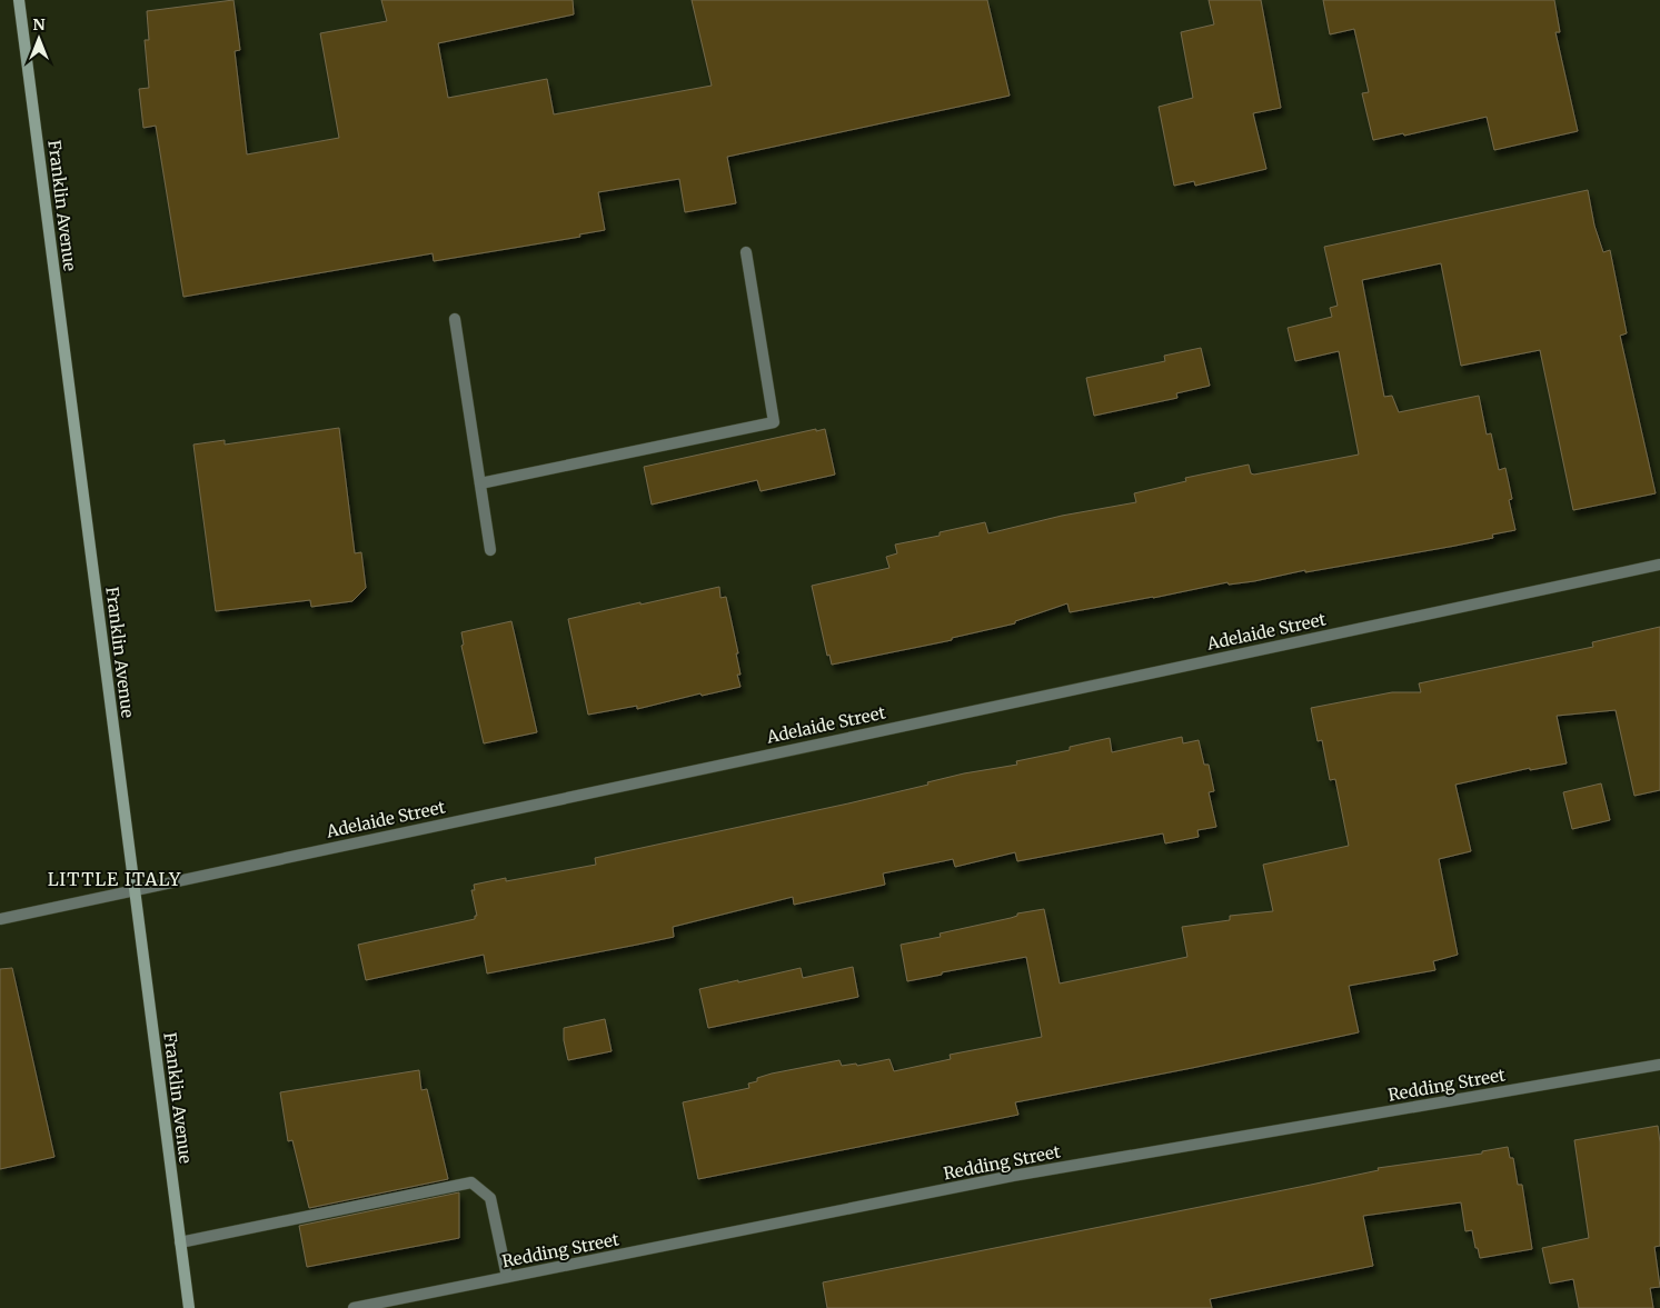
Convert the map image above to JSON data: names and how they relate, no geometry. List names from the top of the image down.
{
  "streets": {
    "main road": ["Franklin Avenue"],
    "street": ["Adelaide Street", "Redding Street"]
  },
  "crossings": [
    ["Franklin Avenue", "Adelaide Street"]
  ],
  "districts": ["LITTLE ITALY"],
  "north": "top"
}
